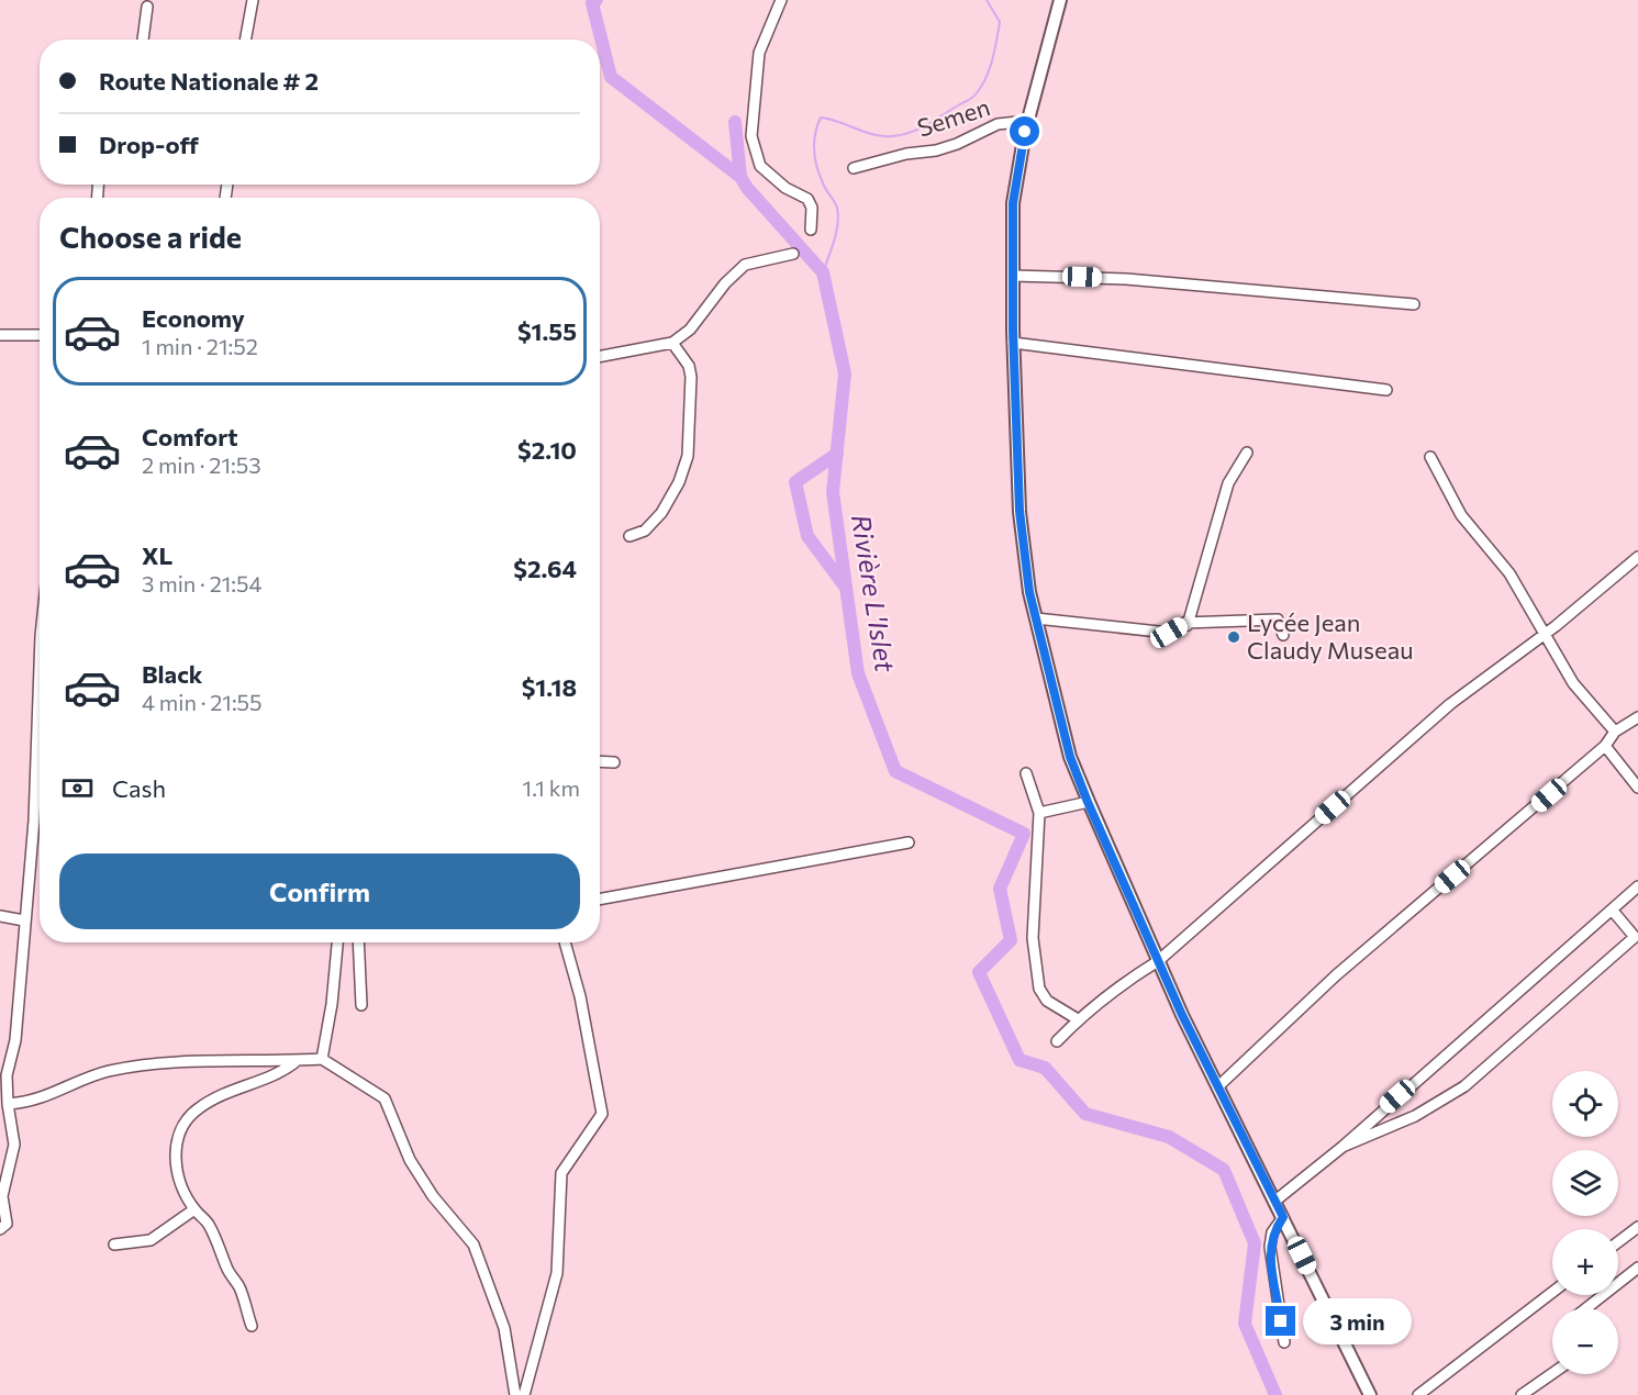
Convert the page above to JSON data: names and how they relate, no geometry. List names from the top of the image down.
{
  "streets": {
    "street": ["Semen"]
  },
  "water": ["Rivière L'Islet"],
  "places": ["Lycée Jean Claudy Museau"],
  "page": {
    "banner": ["Route Nationale # 2", "Drop-off"],
    "heading": "Choose a ride",
    "list": [
      {
        "name": "Economy",
        "note": "1 min · 21:52",
        "value": "$1.55"
      },
      {
        "name": "Comfort",
        "note": "2 min · 21:53",
        "value": "$2.10"
      },
      {
        "name": "XL",
        "note": "3 min · 21:54",
        "value": "$2.64"
      },
      {
        "name": "Black",
        "note": "4 min · 21:55",
        "value": "$1.18"
      }
    ],
    "pay": ["Cash", "1.1 km"],
    "buttons": "Confirm",
    "map_buttons": ["+", "−"],
    "bubble": "3 min"
  }
}
